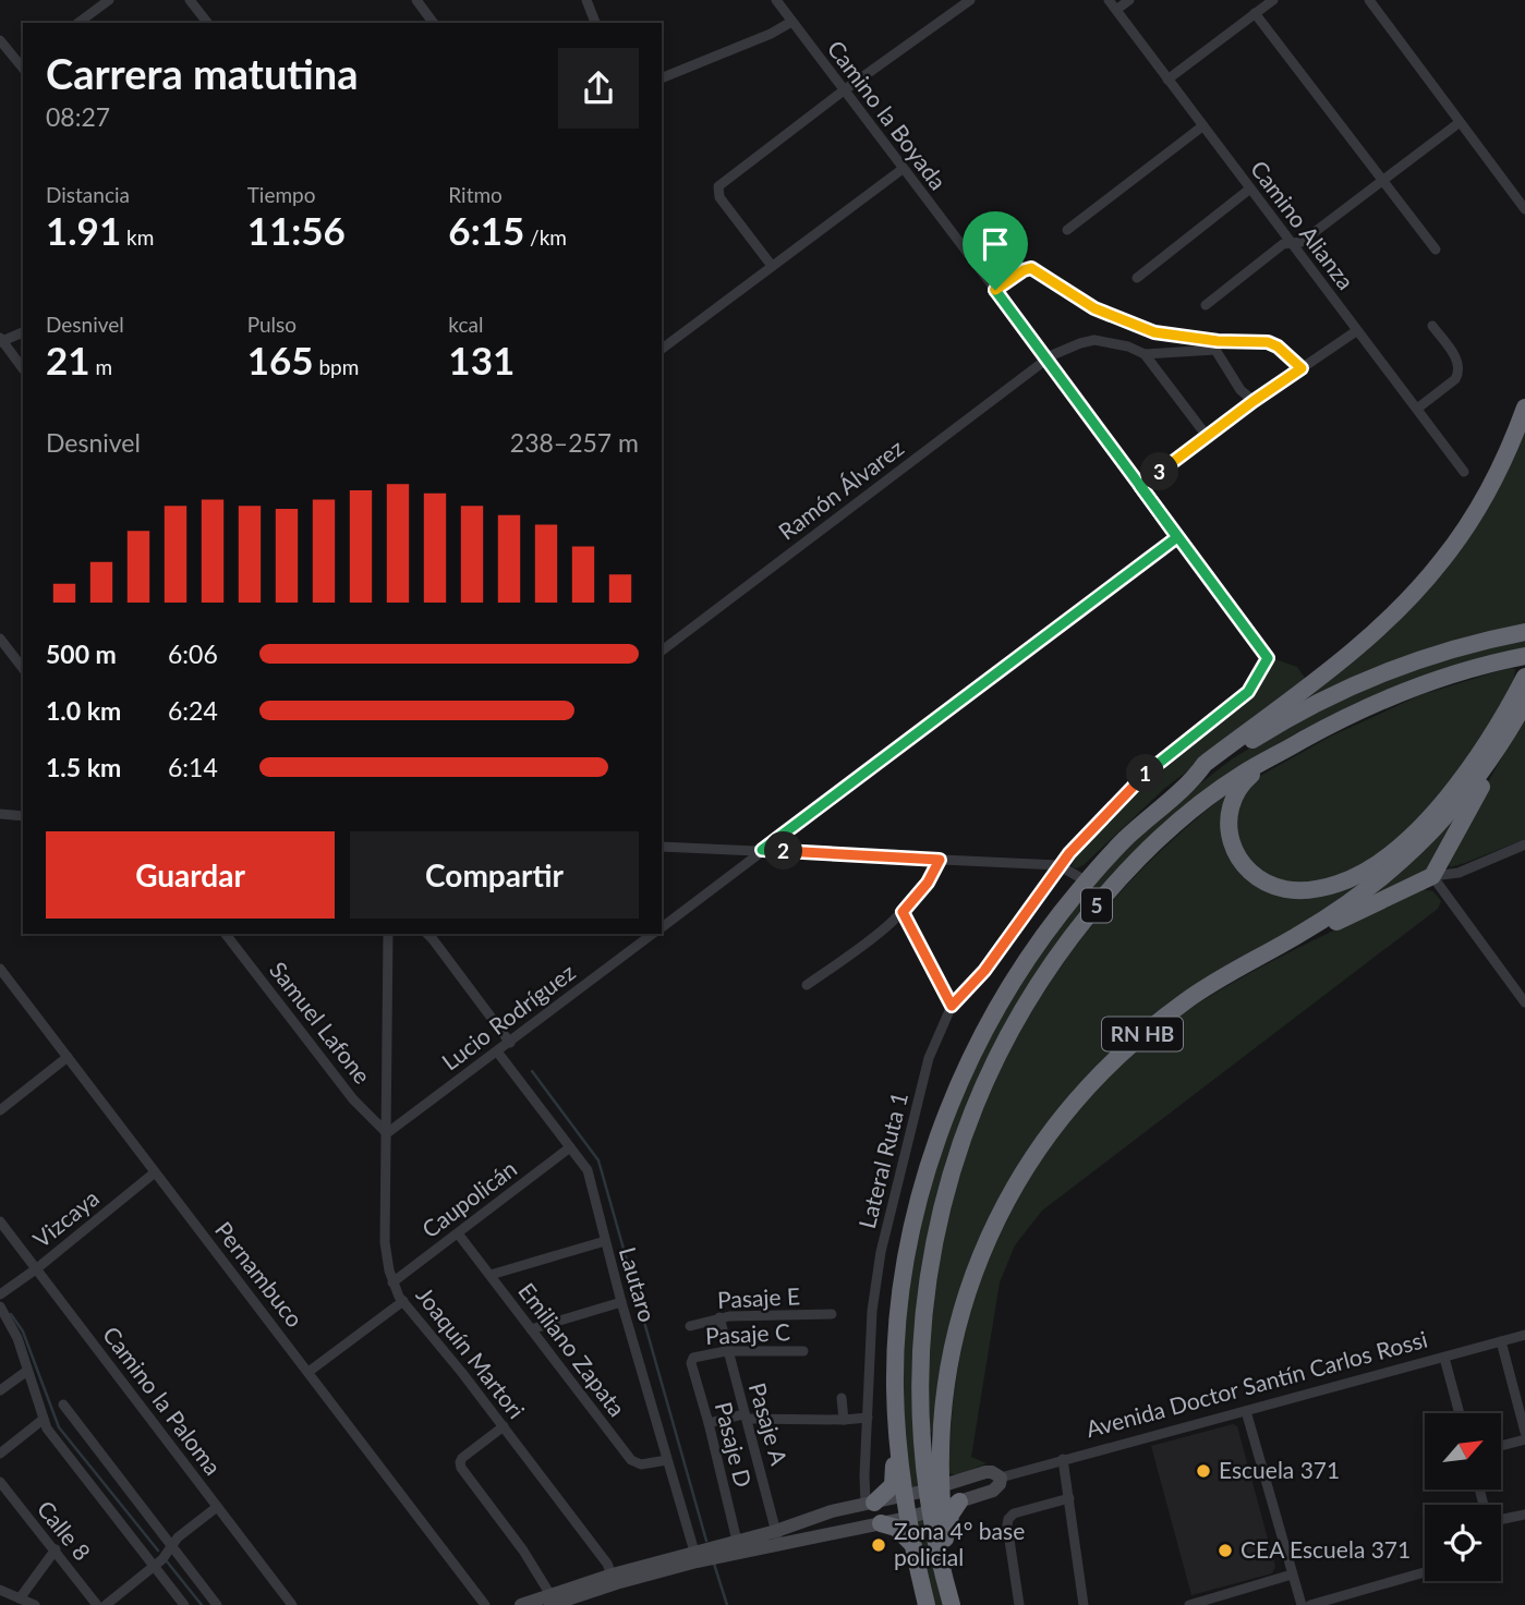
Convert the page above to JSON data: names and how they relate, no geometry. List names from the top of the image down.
{
  "streets": {
    "highway": ["5", "RN HB"],
    "street": [
      "Camino la Boyada",
      "Camino Alianza",
      "Ramón Álvarez",
      "Lucio Rodríguez",
      "Samuel Lafone",
      "Lateral Ruta 1",
      "Caupolicán",
      "Vizcaya",
      "Pernambuco",
      "Lautaro",
      "Pasaje E",
      "Pasaje C",
      "Emiliano Zapata",
      "Joaquín Martori",
      "Avenida Doctor Santín Carlos Rossi",
      "Camino la Paloma",
      "Pasaje A",
      "Pasaje D",
      "Calle 8"
    ]
  },
  "crossings": [
    ["Camino la Boyada", "Ramón Álvarez"],
    ["Camino la Boyada", "Lateral Ruta 1"],
    ["5", "RN HB"],
    ["5", "Avenida Doctor Santín Carlos Rossi"],
    ["Lucio Rodríguez", "Samuel Lafone"],
    ["Lucio Rodríguez", "Lautaro"],
    ["Lucio Rodríguez", "Joaquín Martori"],
    ["Samuel Lafone", "Joaquín Martori"],
    ["RN HB", "Avenida Doctor Santín Carlos Rossi"],
    ["Lateral Ruta 1", "Avenida Doctor Santín Carlos Rossi"],
    ["Caupolicán", "Lautaro"],
    ["Caupolicán", "Emiliano Zapata"],
    ["Caupolicán", "Joaquín Martori"],
    ["Vizcaya", "Pernambuco"],
    ["Vizcaya", "Camino la Paloma"],
    ["Lautaro", "Emiliano Zapata"],
    ["Lautaro", "Avenida Doctor Santín Carlos Rossi"],
    ["Pasaje E", "Pasaje A"],
    ["Pasaje C", "Pasaje A"],
    ["Pasaje C", "Pasaje D"],
    ["Joaquín Martori", "Avenida Doctor Santín Carlos Rossi"],
    ["Avenida Doctor Santín Carlos Rossi", "Pasaje A"],
    ["Avenida Doctor Santín Carlos Rossi", "Pasaje D"]
  ],
  "places": ["Escuela 371", "Zona 4° base policial", "CEA Escuela 371"],
  "north": "top right",
  "page": {
    "heading": ["Carrera matutina", "08:27"],
    "stats": [
      ["Distancia", "1.91 km"],
      ["Tiempo", "11:56"],
      ["Ritmo", "6:15 /km"],
      ["Desnivel", "21 m"],
      ["Pulso", "165 bpm"],
      ["kcal", "131"]
    ],
    "chart": ["Desnivel", "238–257 m"],
    "pins": ["3", "1", "2"],
    "list": [
      {
        "name": "500 m",
        "note": "6:06"
      },
      {
        "name": "1.0 km",
        "note": "6:24"
      },
      {
        "name": "1.5 km",
        "note": "6:14"
      }
    ],
    "buttons": ["Guardar", "Compartir"]
  }
}
